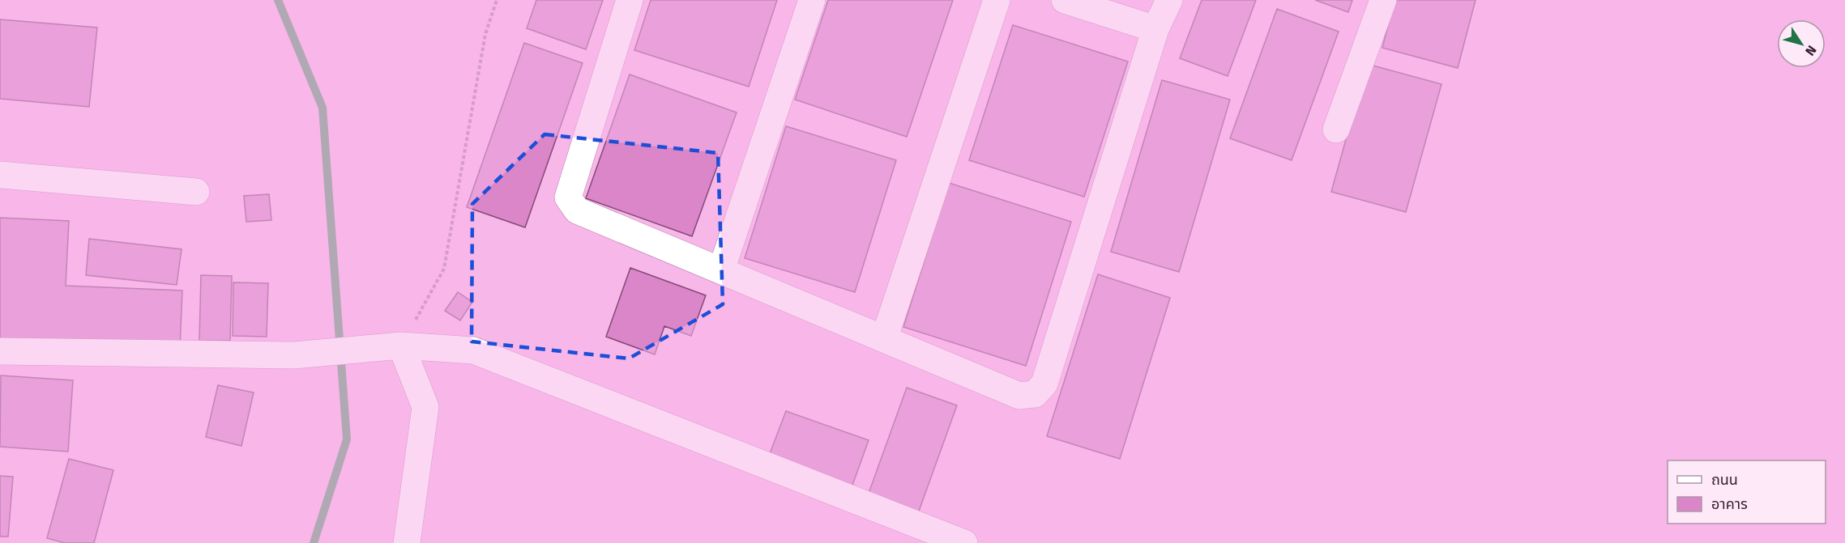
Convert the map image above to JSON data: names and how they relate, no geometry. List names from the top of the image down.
{
  "legend": ["ถนน", "อาคาร"],
  "north": "bottom right"
}
